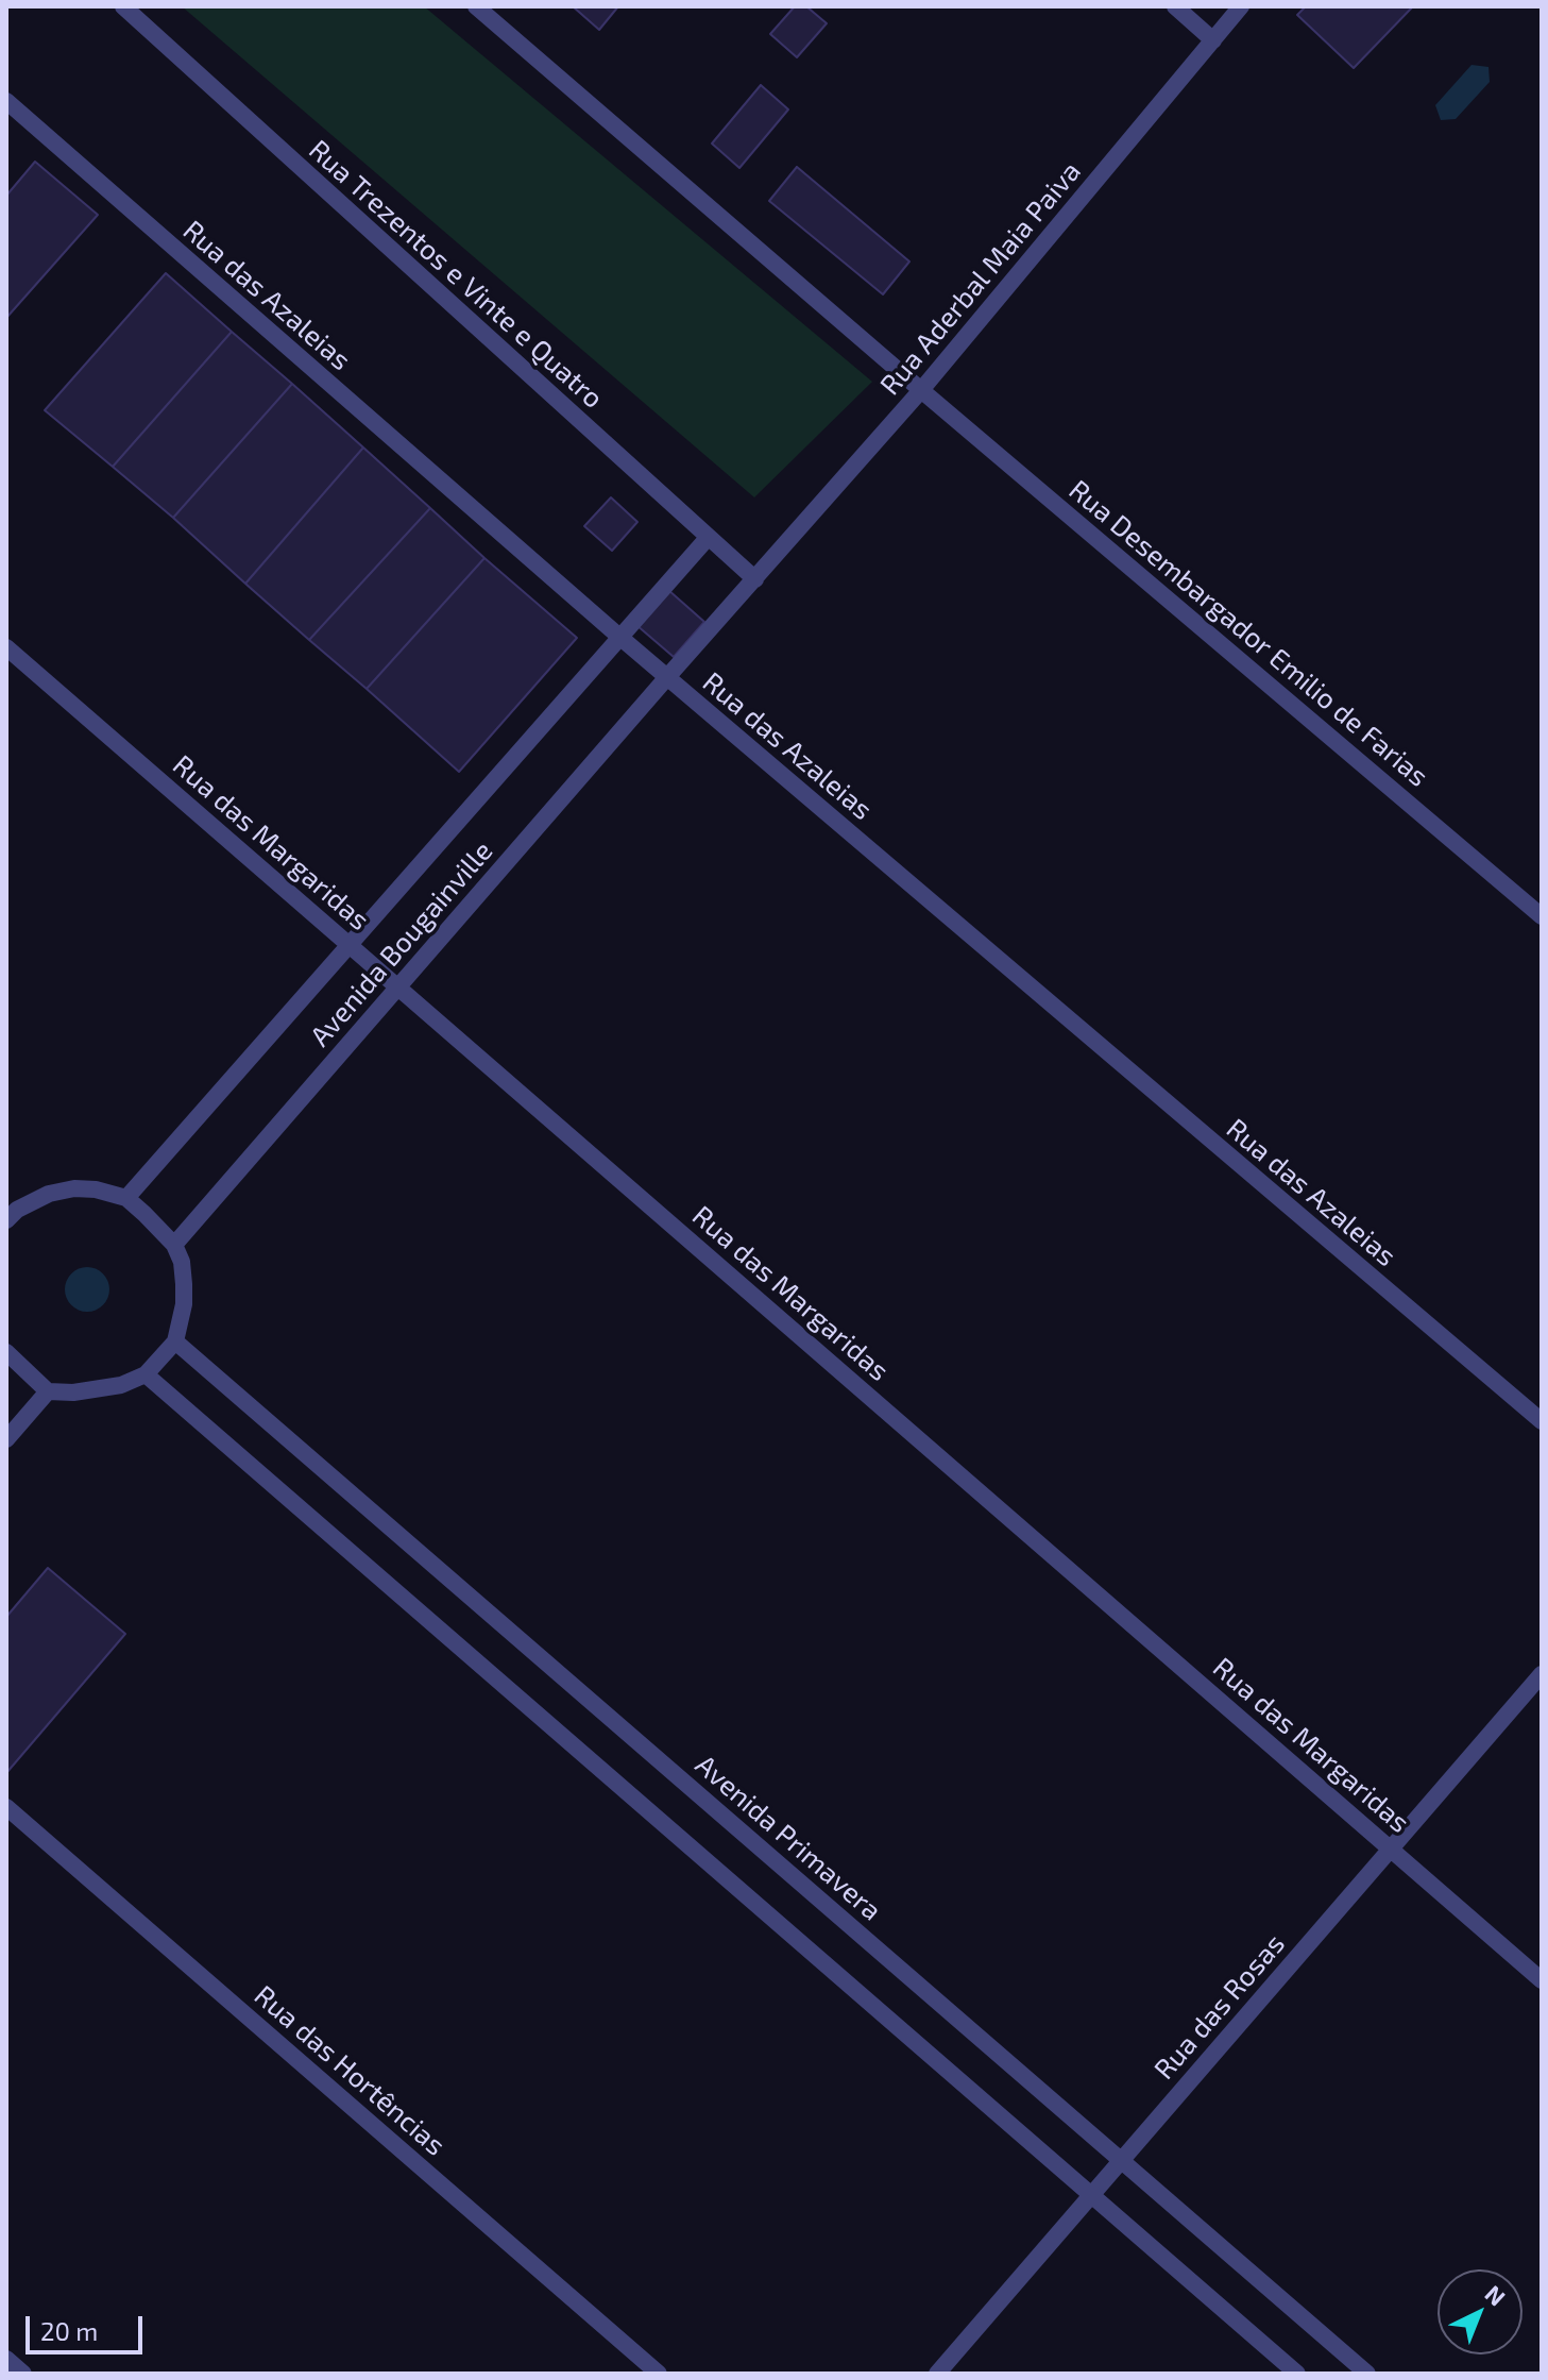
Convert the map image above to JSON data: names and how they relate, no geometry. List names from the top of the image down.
{
  "streets": {
    "street": [
      "Rua Trezentos e Vinte e Quatro",
      "Rua Aderbal Maia Paiva",
      "Rua das Azaleias",
      "Rua Desembargador Emilio de Farias",
      "Rua das Margaridas",
      "Avenida Bougainville",
      "Avenida Primavera",
      "Rua das Rosas",
      "Rua das Hortências"
    ]
  },
  "crossings": [
    ["Rua Trezentos e Vinte e Quatro", "Rua Aderbal Maia Paiva"],
    ["Rua Trezentos e Vinte e Quatro", "Avenida Bougainville"],
    ["Rua Aderbal Maia Paiva", "Rua das Azaleias"],
    ["Rua Aderbal Maia Paiva", "Rua Desembargador Emilio de Farias"],
    ["Rua Aderbal Maia Paiva", "Avenida Bougainville"],
    ["Rua das Azaleias", "Avenida Bougainville"],
    ["Rua das Margaridas", "Avenida Bougainville"],
    ["Rua das Margaridas", "Rua das Rosas"],
    ["Avenida Primavera", "Rua das Rosas"]
  ],
  "scale_bar": "20 m",
  "north": "top right"
}
